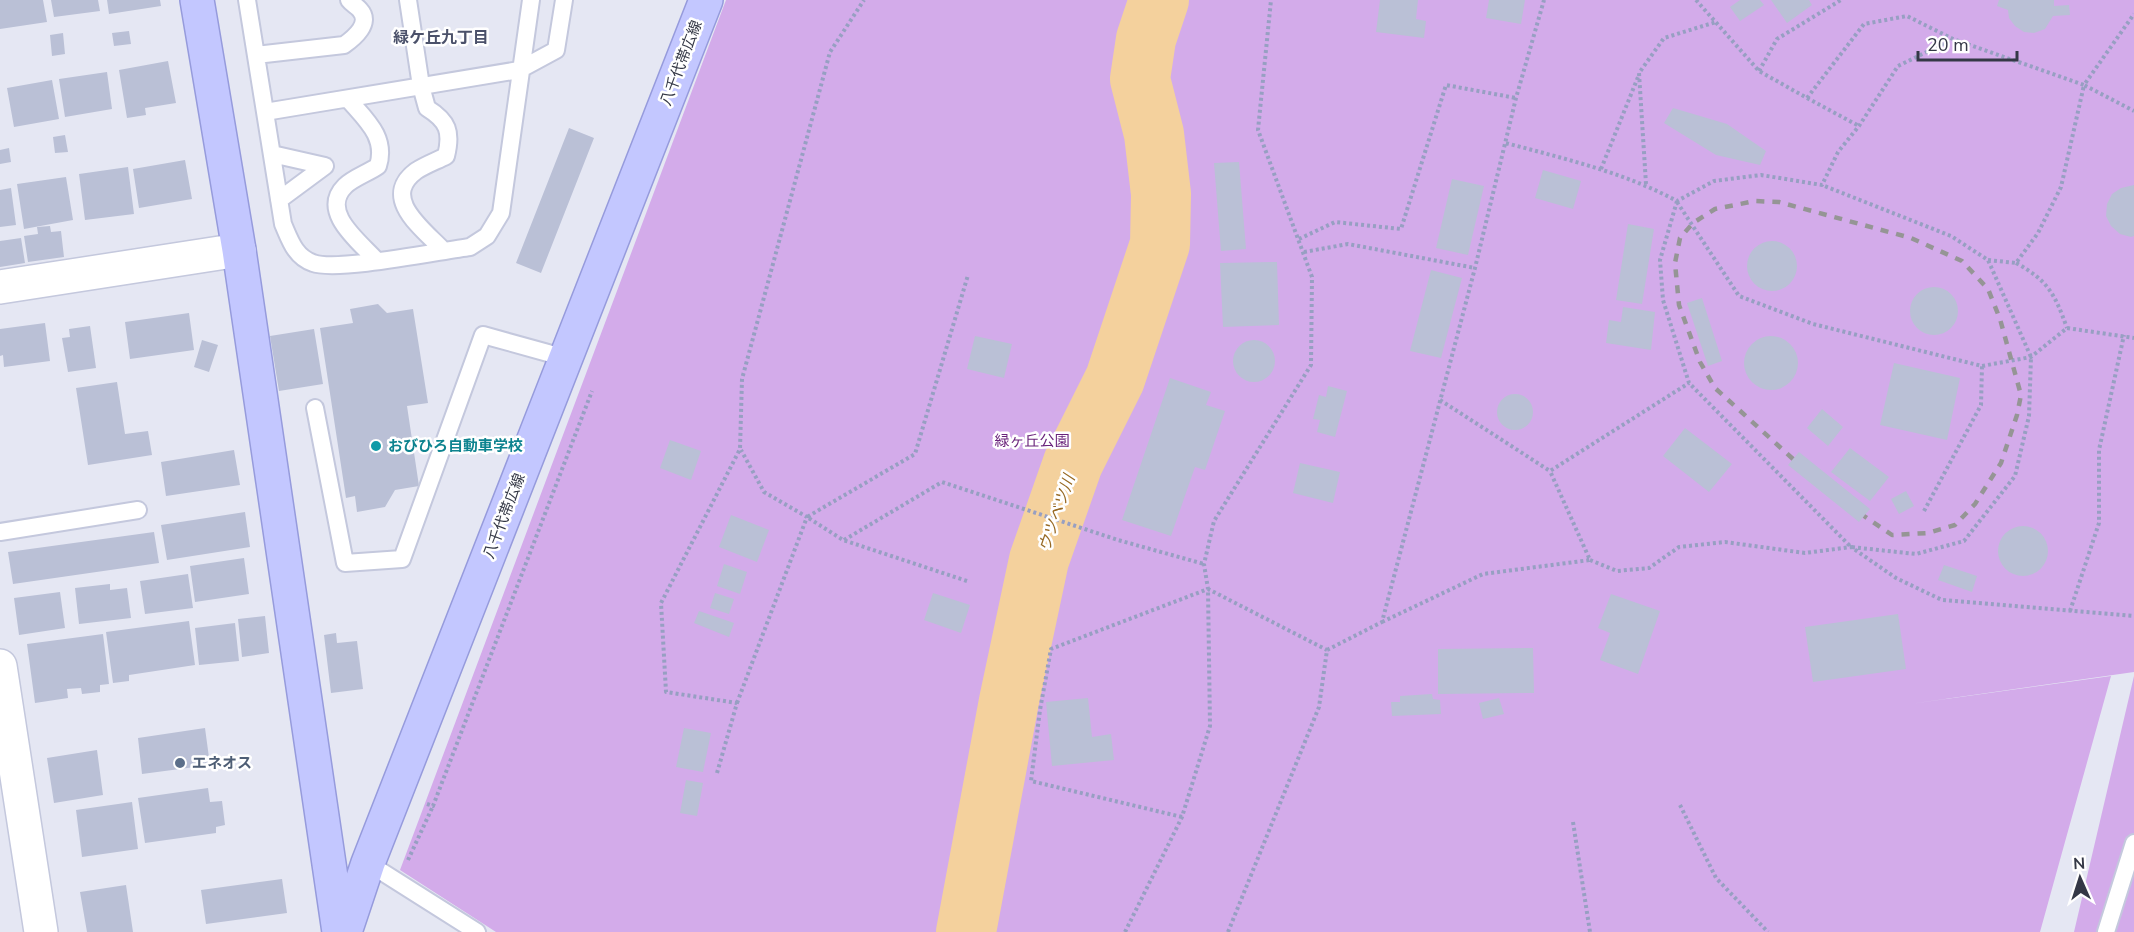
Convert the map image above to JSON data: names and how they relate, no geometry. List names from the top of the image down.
{
  "streets": {
    "main road": ["八千代帯広線"]
  },
  "districts": ["緑ケ丘九丁目"],
  "water": ["ウツベツ川"],
  "parks": ["緑ヶ丘公園"],
  "places": ["おびひろ自動車学校", "エネオス"],
  "scale_bar": "20 m",
  "north": "top"
}
